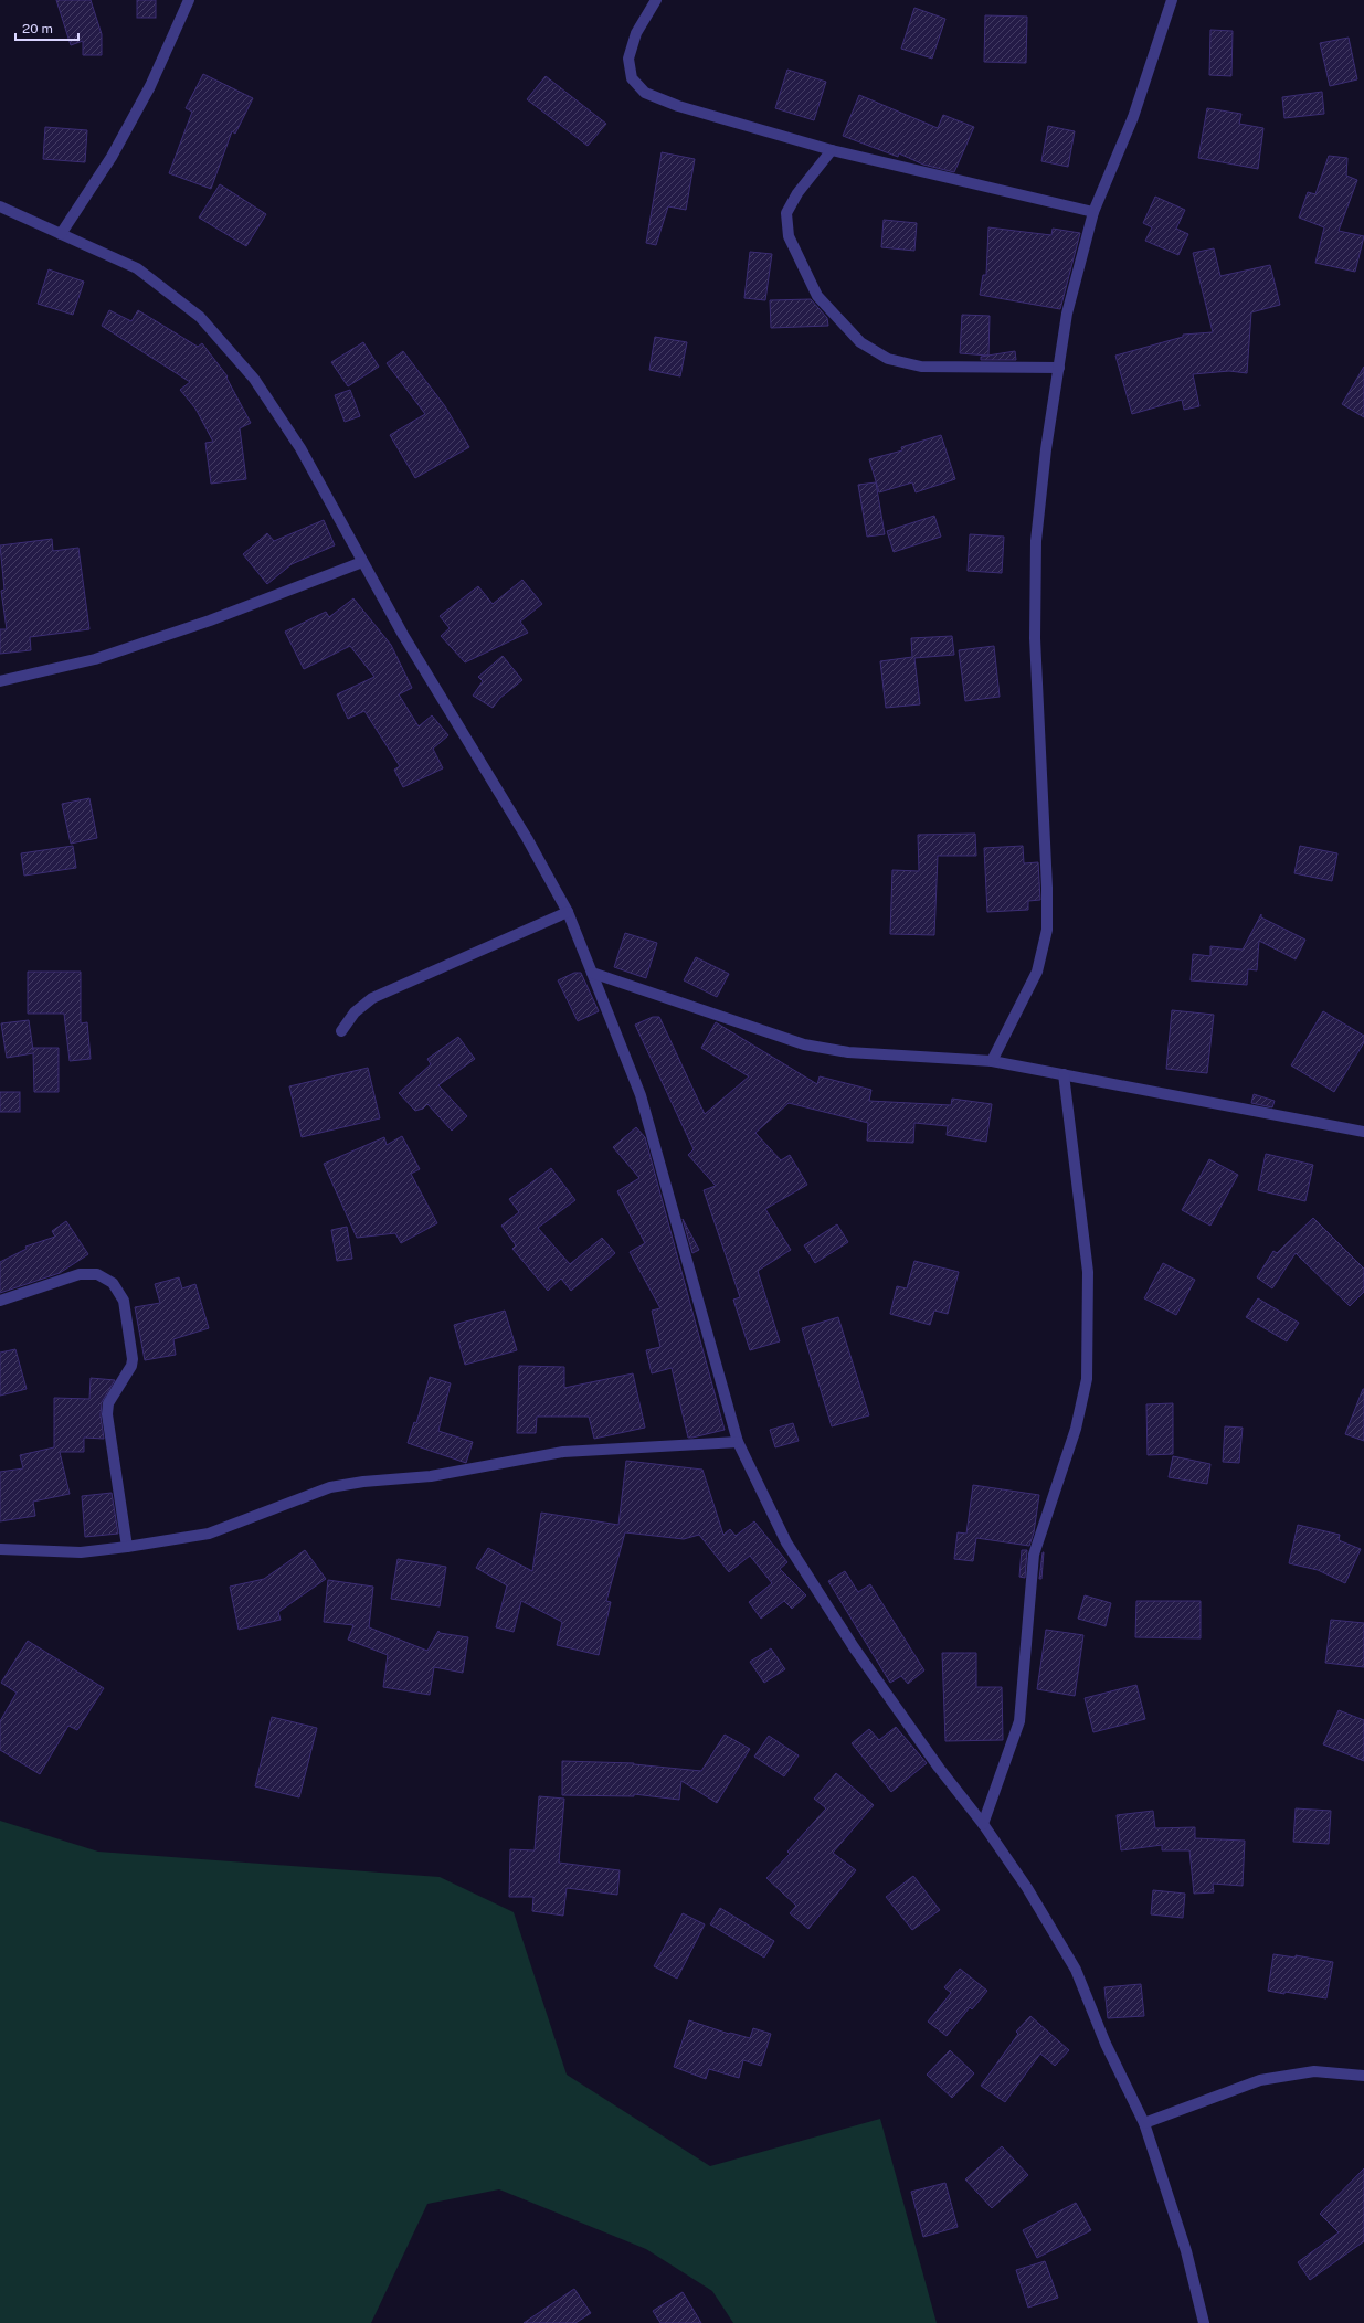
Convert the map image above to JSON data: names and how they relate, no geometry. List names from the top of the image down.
{
  "scale_bar": "20 m"
}
